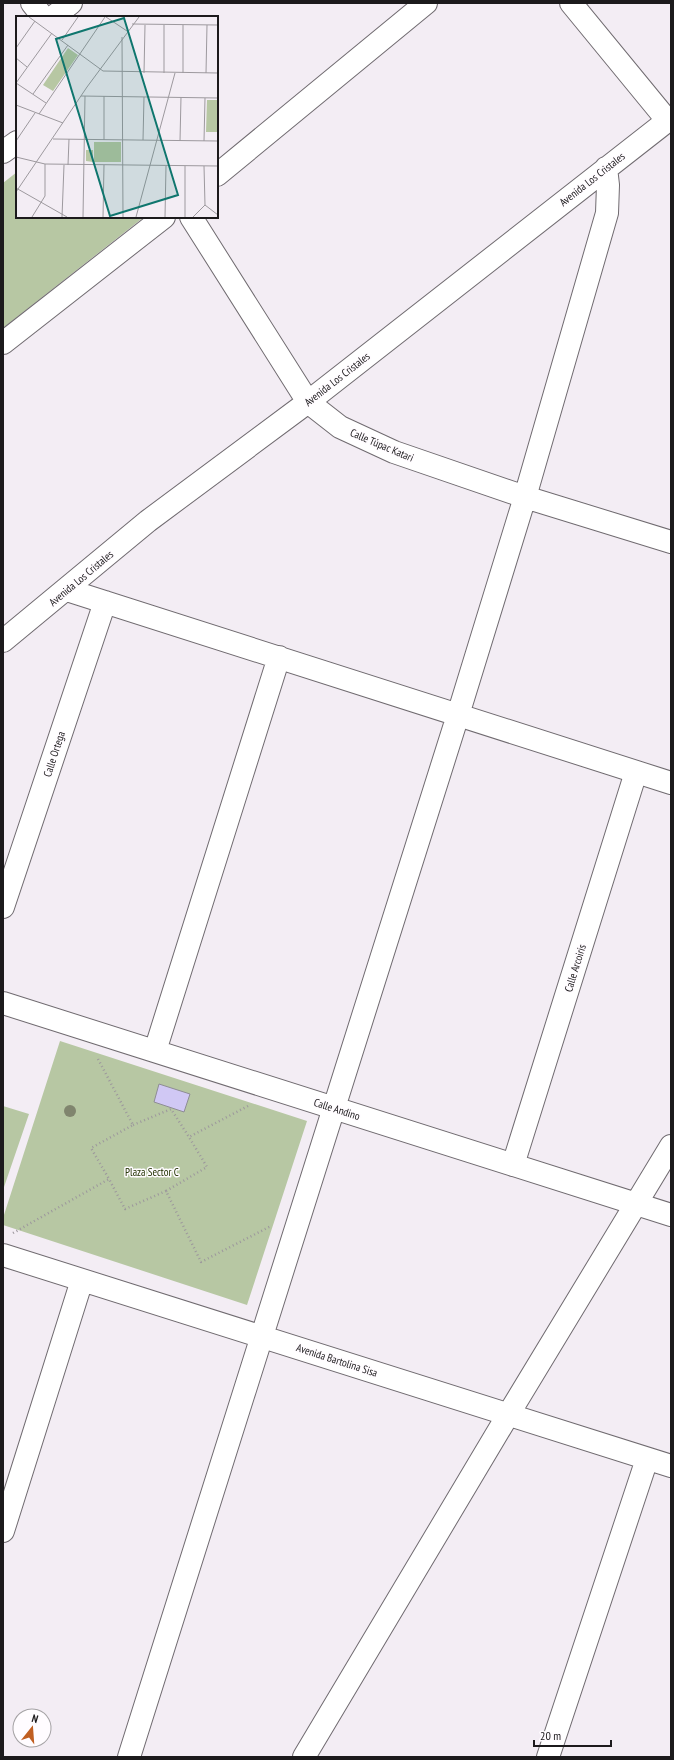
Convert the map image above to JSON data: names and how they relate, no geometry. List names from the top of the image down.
{
  "streets": {
    "street": [
      "Avenida Los Cristales",
      "Calle Túpac Katari",
      "Calle Ortega",
      "Calle Arcoiris",
      "Calle Andino",
      "Avenida Bartolina Sisa"
    ]
  },
  "crossings": [
    ["Avenida Los Cristales", "Calle Túpac Katari"],
    ["Calle Arcoiris", "Calle Andino"]
  ],
  "parks": ["Plaza Sector C"],
  "scale_bar": "20 m",
  "north": "top"
}
